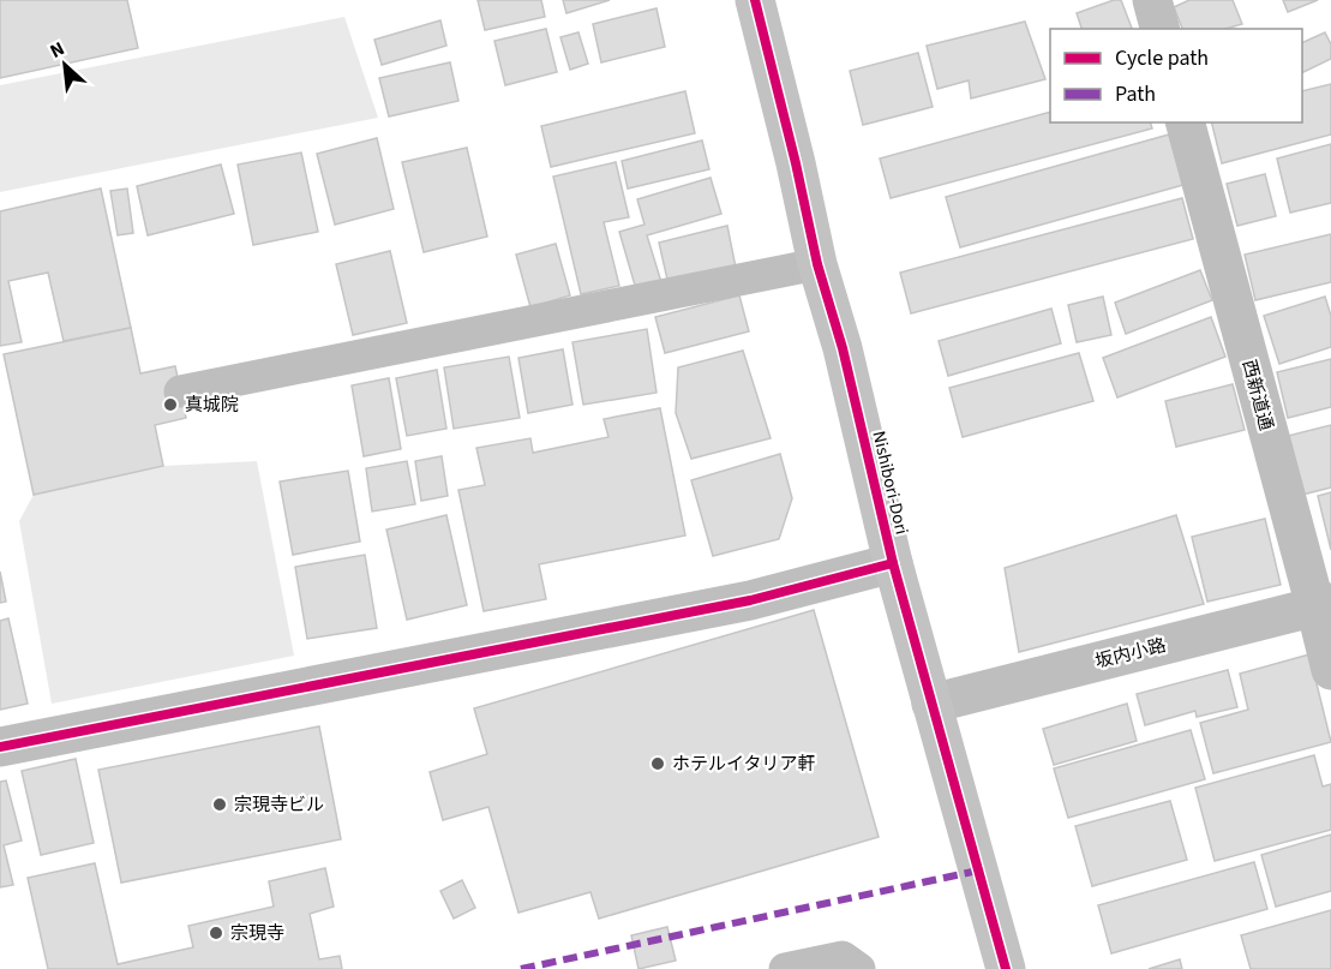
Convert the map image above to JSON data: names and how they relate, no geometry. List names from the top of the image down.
{
  "streets": {
    "street": ["西新道通", "Nishibori-Dori", "坂内小路"]
  },
  "crossings": [
    ["西新道通", "坂内小路"],
    ["Nishibori-Dori", "坂内小路"]
  ],
  "places": [
    "真城院",
    "ホテルイタリア軒",
    "宗現寺ビル",
    "宗現寺"
  ],
  "legend": ["Cycle path", "Path"],
  "north": "top left"
}
